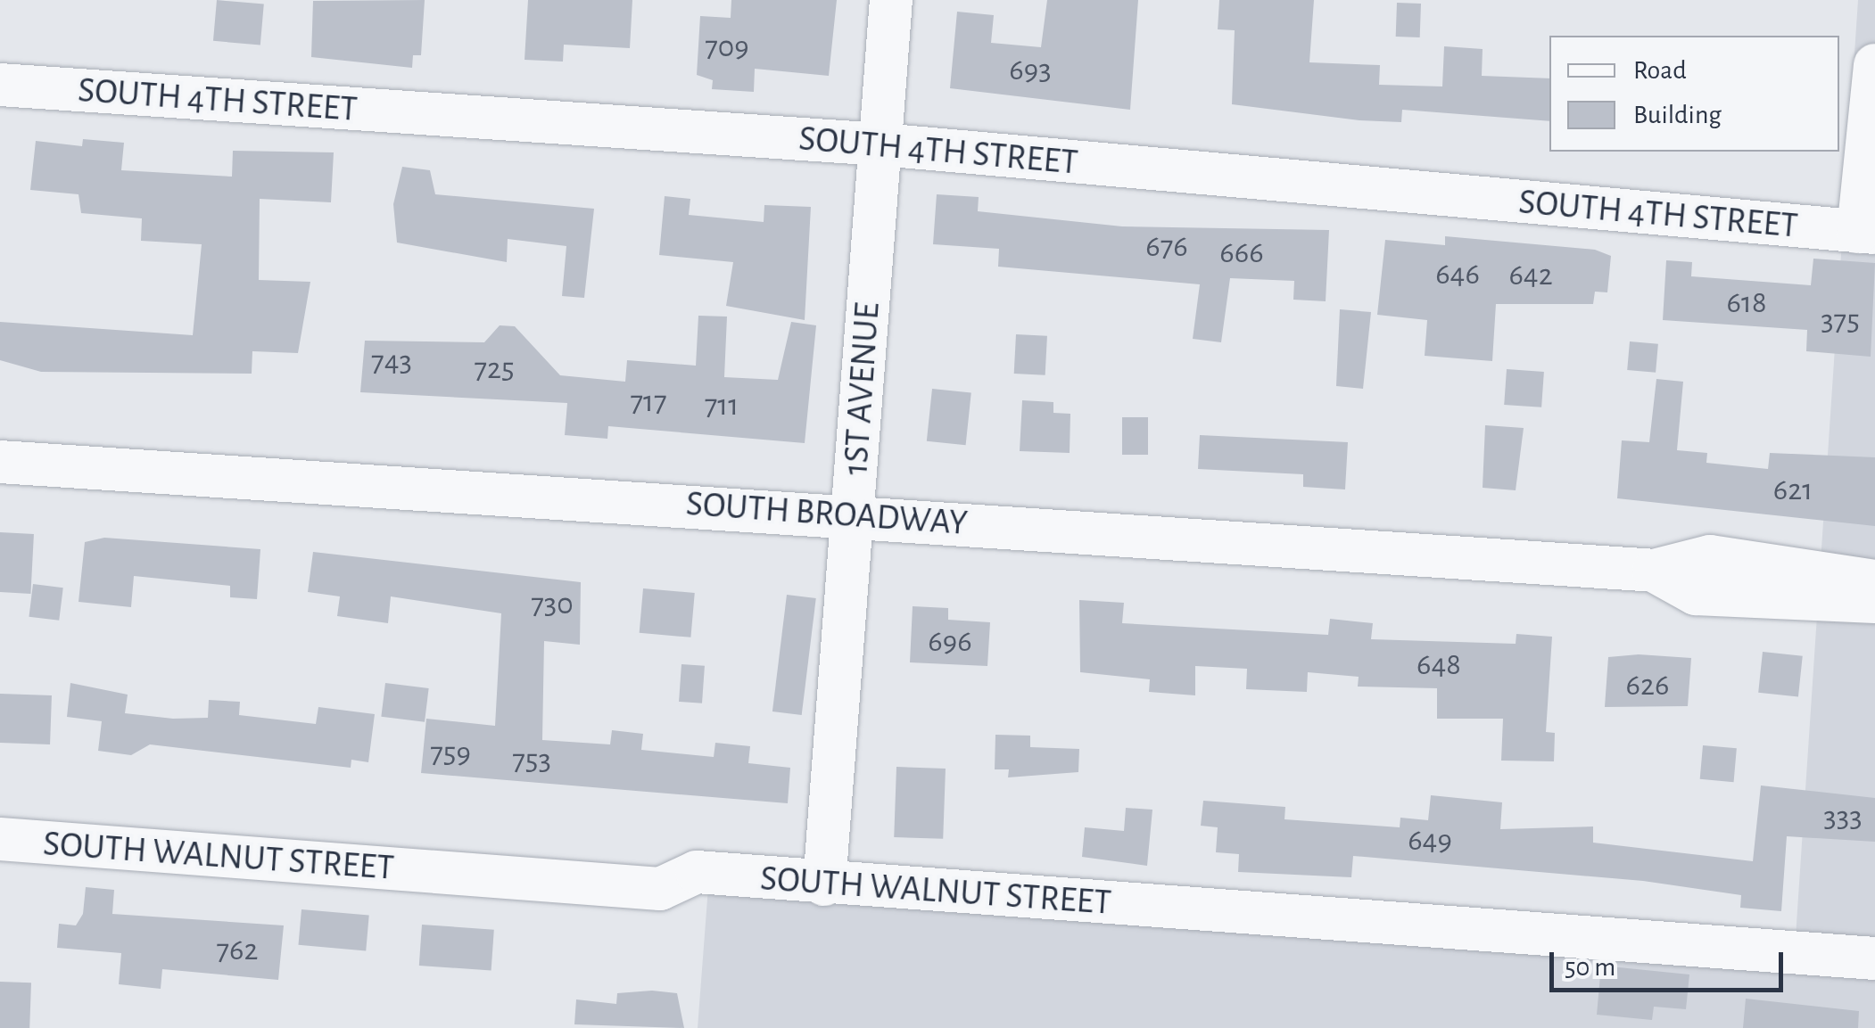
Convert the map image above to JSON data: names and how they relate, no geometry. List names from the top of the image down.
{
  "streets": {
    "street": [
      "SOUTH 4TH STREET",
      "1ST AVENUE",
      "SOUTH BROADWAY",
      "SOUTH WALNUT STREET"
    ]
  },
  "crossings": [
    ["SOUTH 4TH STREET", "1ST AVENUE"],
    ["1ST AVENUE", "SOUTH BROADWAY"],
    ["1ST AVENUE", "SOUTH WALNUT STREET"]
  ],
  "house_numbers": [
    "709",
    "693",
    "676",
    "666",
    "646",
    "642",
    "618",
    "375",
    "743",
    "725",
    "717",
    "711",
    "621",
    "730",
    "696",
    "648",
    "626",
    "759",
    "753",
    "333",
    "649",
    "762"
  ],
  "legend": ["Road", "Building"],
  "scale_bar": "50 m"
}
